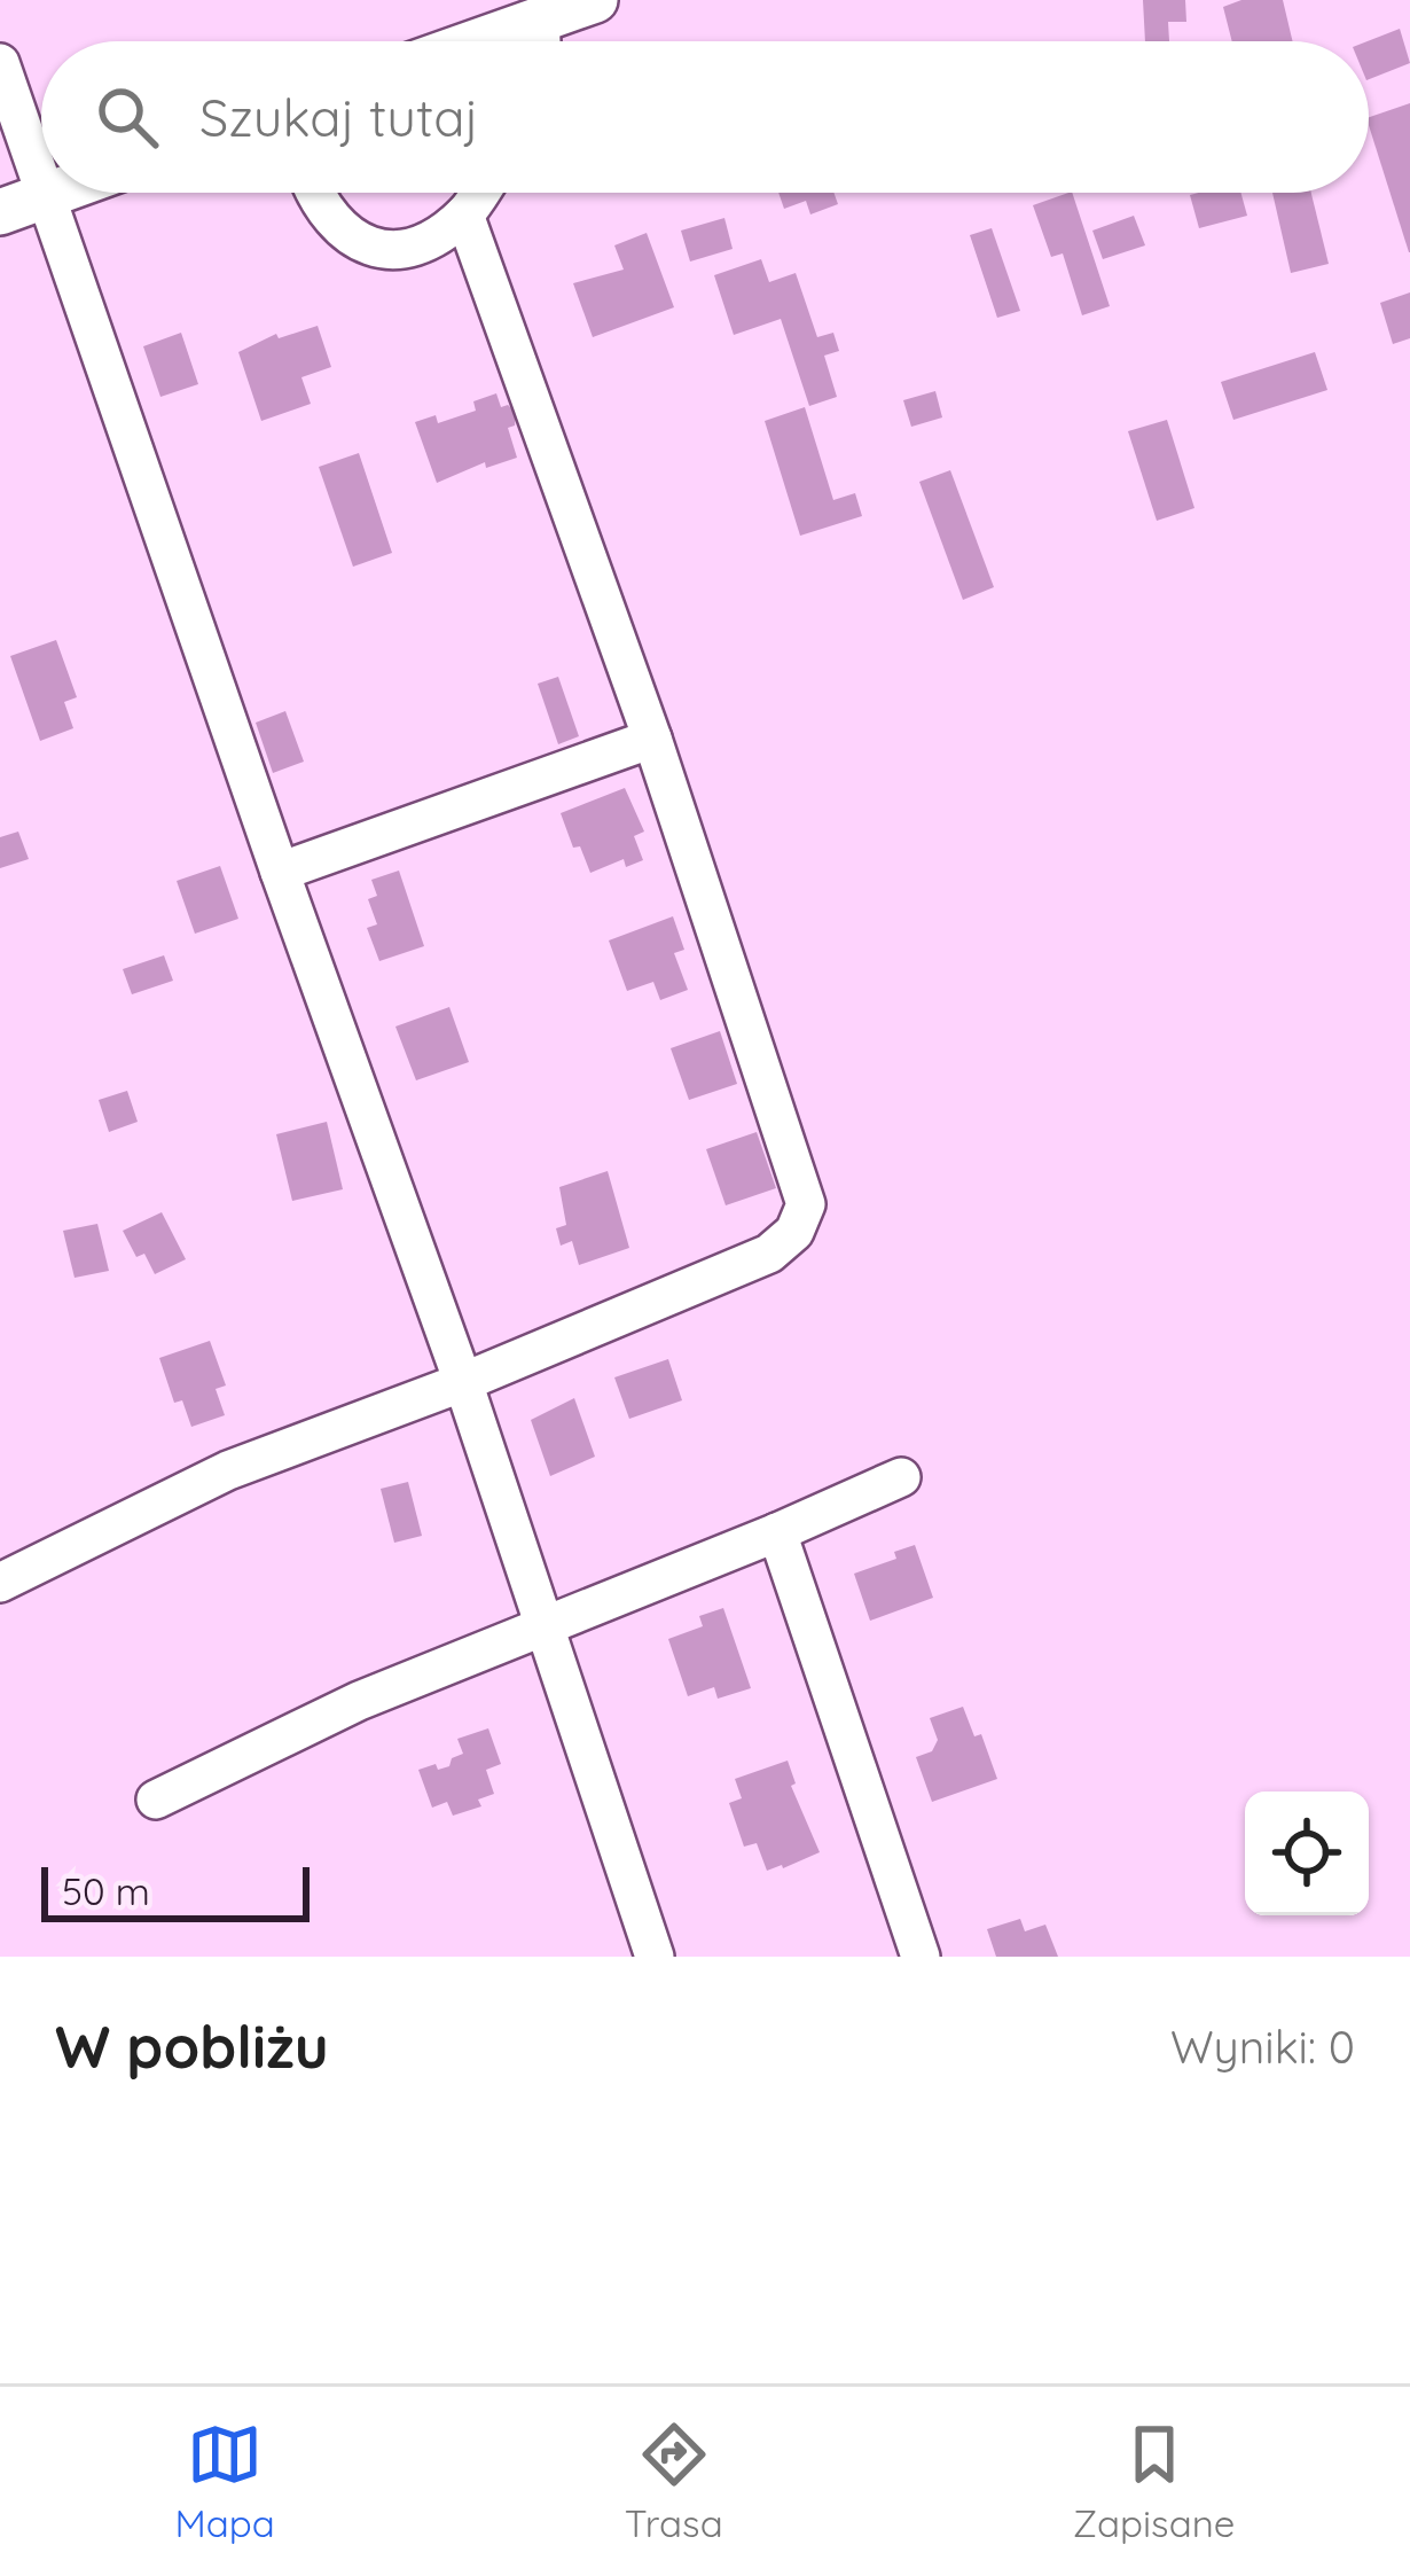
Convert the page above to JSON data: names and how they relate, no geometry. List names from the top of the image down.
{
  "scale_bar": "50 m",
  "page": {
    "search": "Szukaj tutaj",
    "scale": "50 m",
    "heading": ["W pobliżu", "Wyniki: 0"],
    "nav": ["Mapa", "Trasa", "Zapisane"]
  }
}
